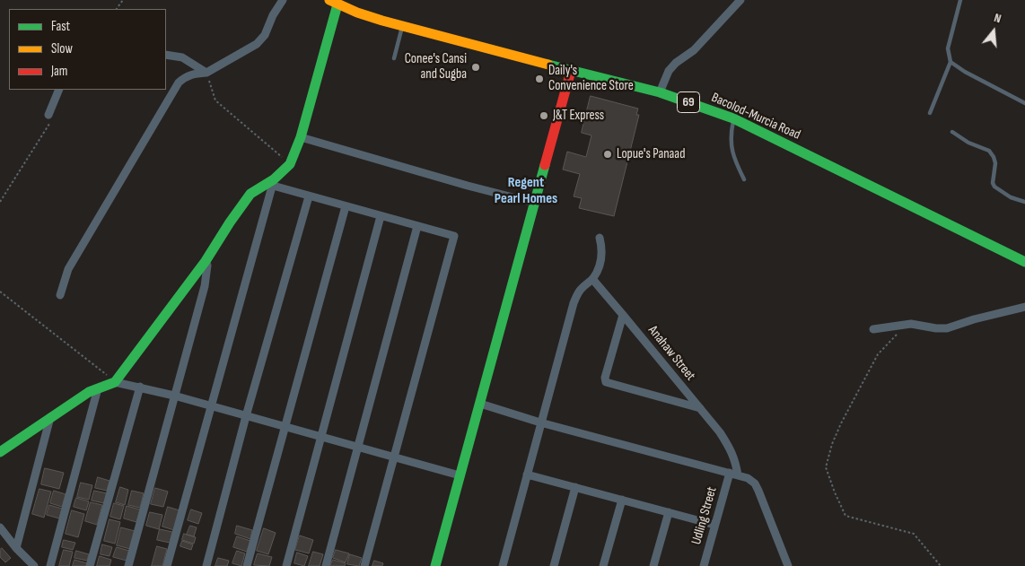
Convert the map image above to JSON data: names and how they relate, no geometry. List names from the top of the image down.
{
  "streets": {
    "street": [
      "69",
      "Bacolod-Murcia Road",
      "Anahaw Street",
      "Udling Street"
    ]
  },
  "crossings": [
    ["Anahaw Street", "Udling Street"]
  ],
  "districts": ["Regent Pearl Homes"],
  "places": [
    "Conee's Cansi and Sugba",
    "Daily's Convenience Store",
    "J&T Express",
    "Lopue's Panaad"
  ],
  "legend": ["Fast", "Slow", "Jam"],
  "north": "top"
}
